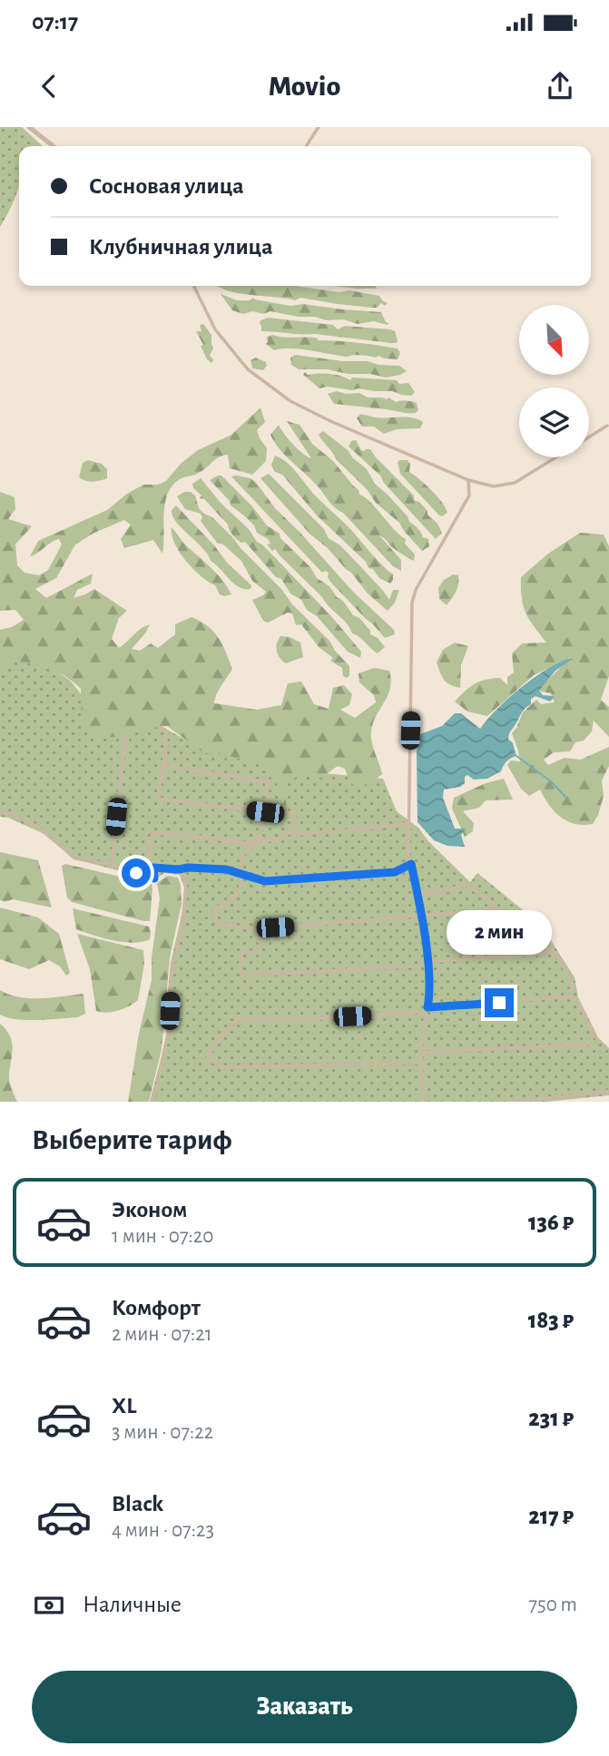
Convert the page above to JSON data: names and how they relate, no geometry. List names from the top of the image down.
{
  "north": "bottom right",
  "page": {
    "status": "07:17",
    "header": "Movio",
    "banner": ["Сосновая улица", "Клубничная улица"],
    "bubble": "2 мин",
    "heading": "Выберите тариф",
    "list": [
      {
        "name": "Эконом",
        "note": "1 мин · 07:20",
        "value": "136 ₽"
      },
      {
        "name": "Комфорт",
        "note": "2 мин · 07:21",
        "value": "183 ₽"
      },
      {
        "name": "XL",
        "note": "3 мин · 07:22",
        "value": "231 ₽"
      },
      {
        "name": "Black",
        "note": "4 мин · 07:23",
        "value": "217 ₽"
      }
    ],
    "pay": ["Наличные", "750 m"],
    "buttons": "Заказать"
  }
}
